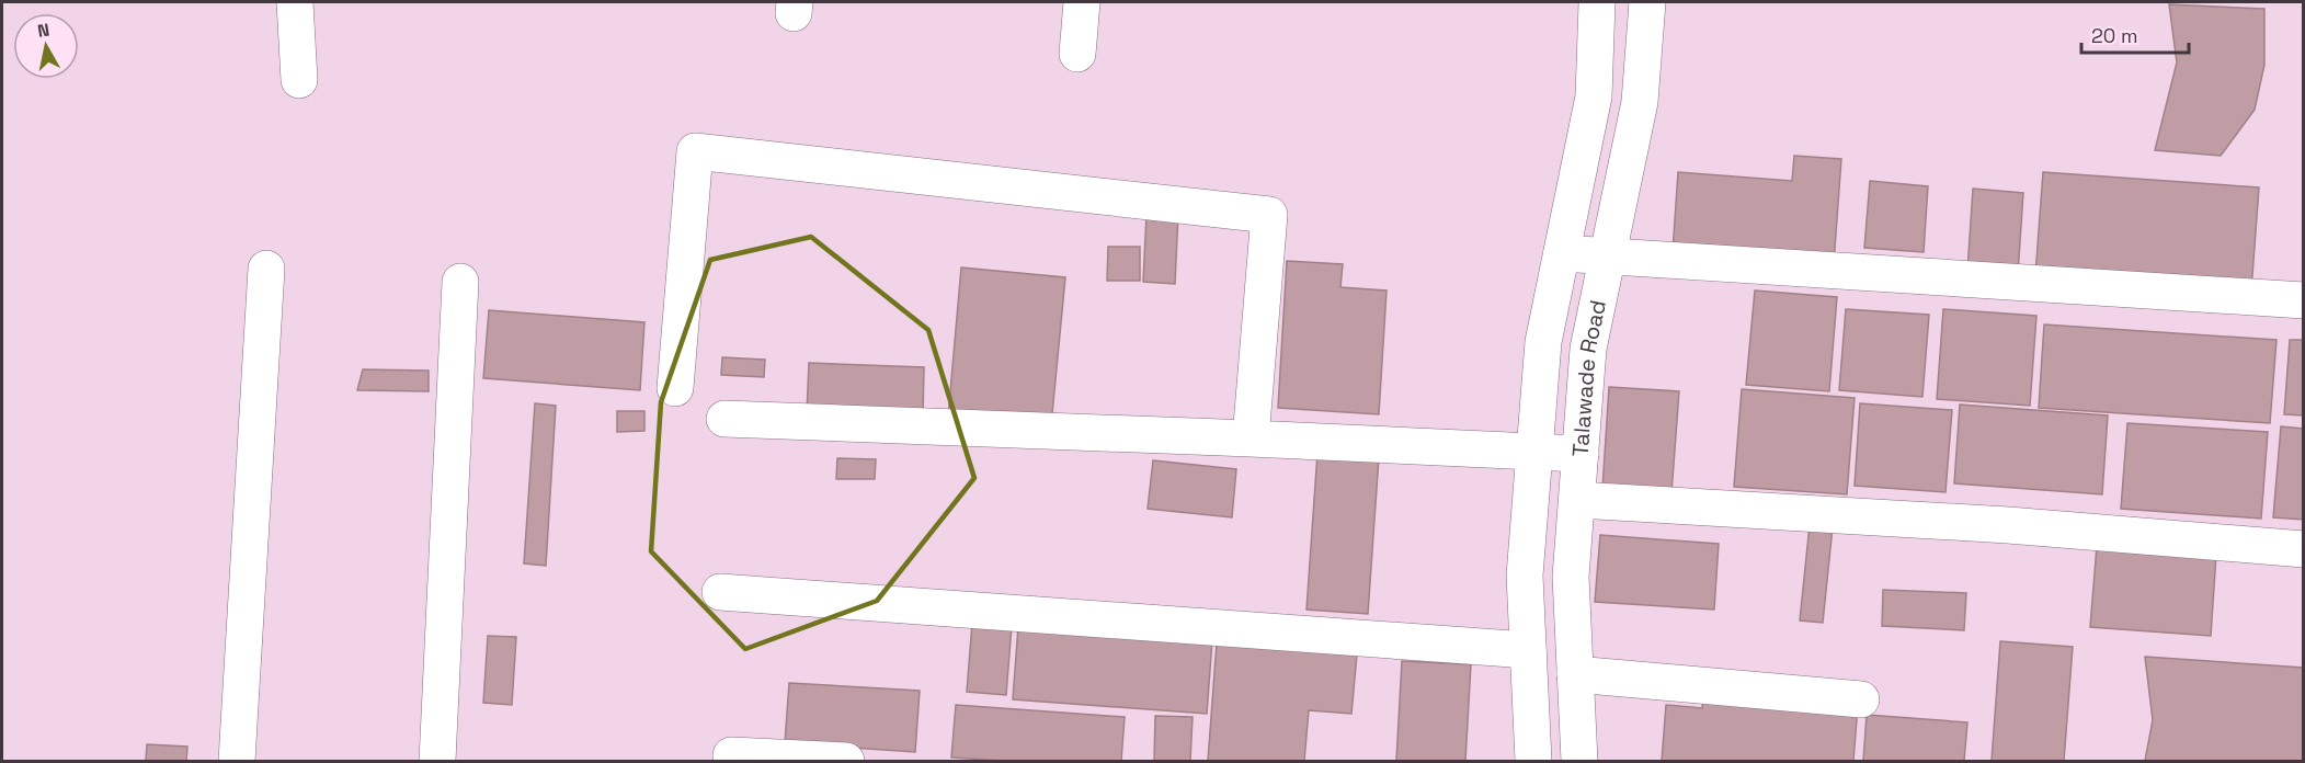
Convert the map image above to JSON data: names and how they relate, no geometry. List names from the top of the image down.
{
  "streets": {
    "street": ["Talawade Road"]
  },
  "scale_bar": "20 m",
  "north": "top"
}
